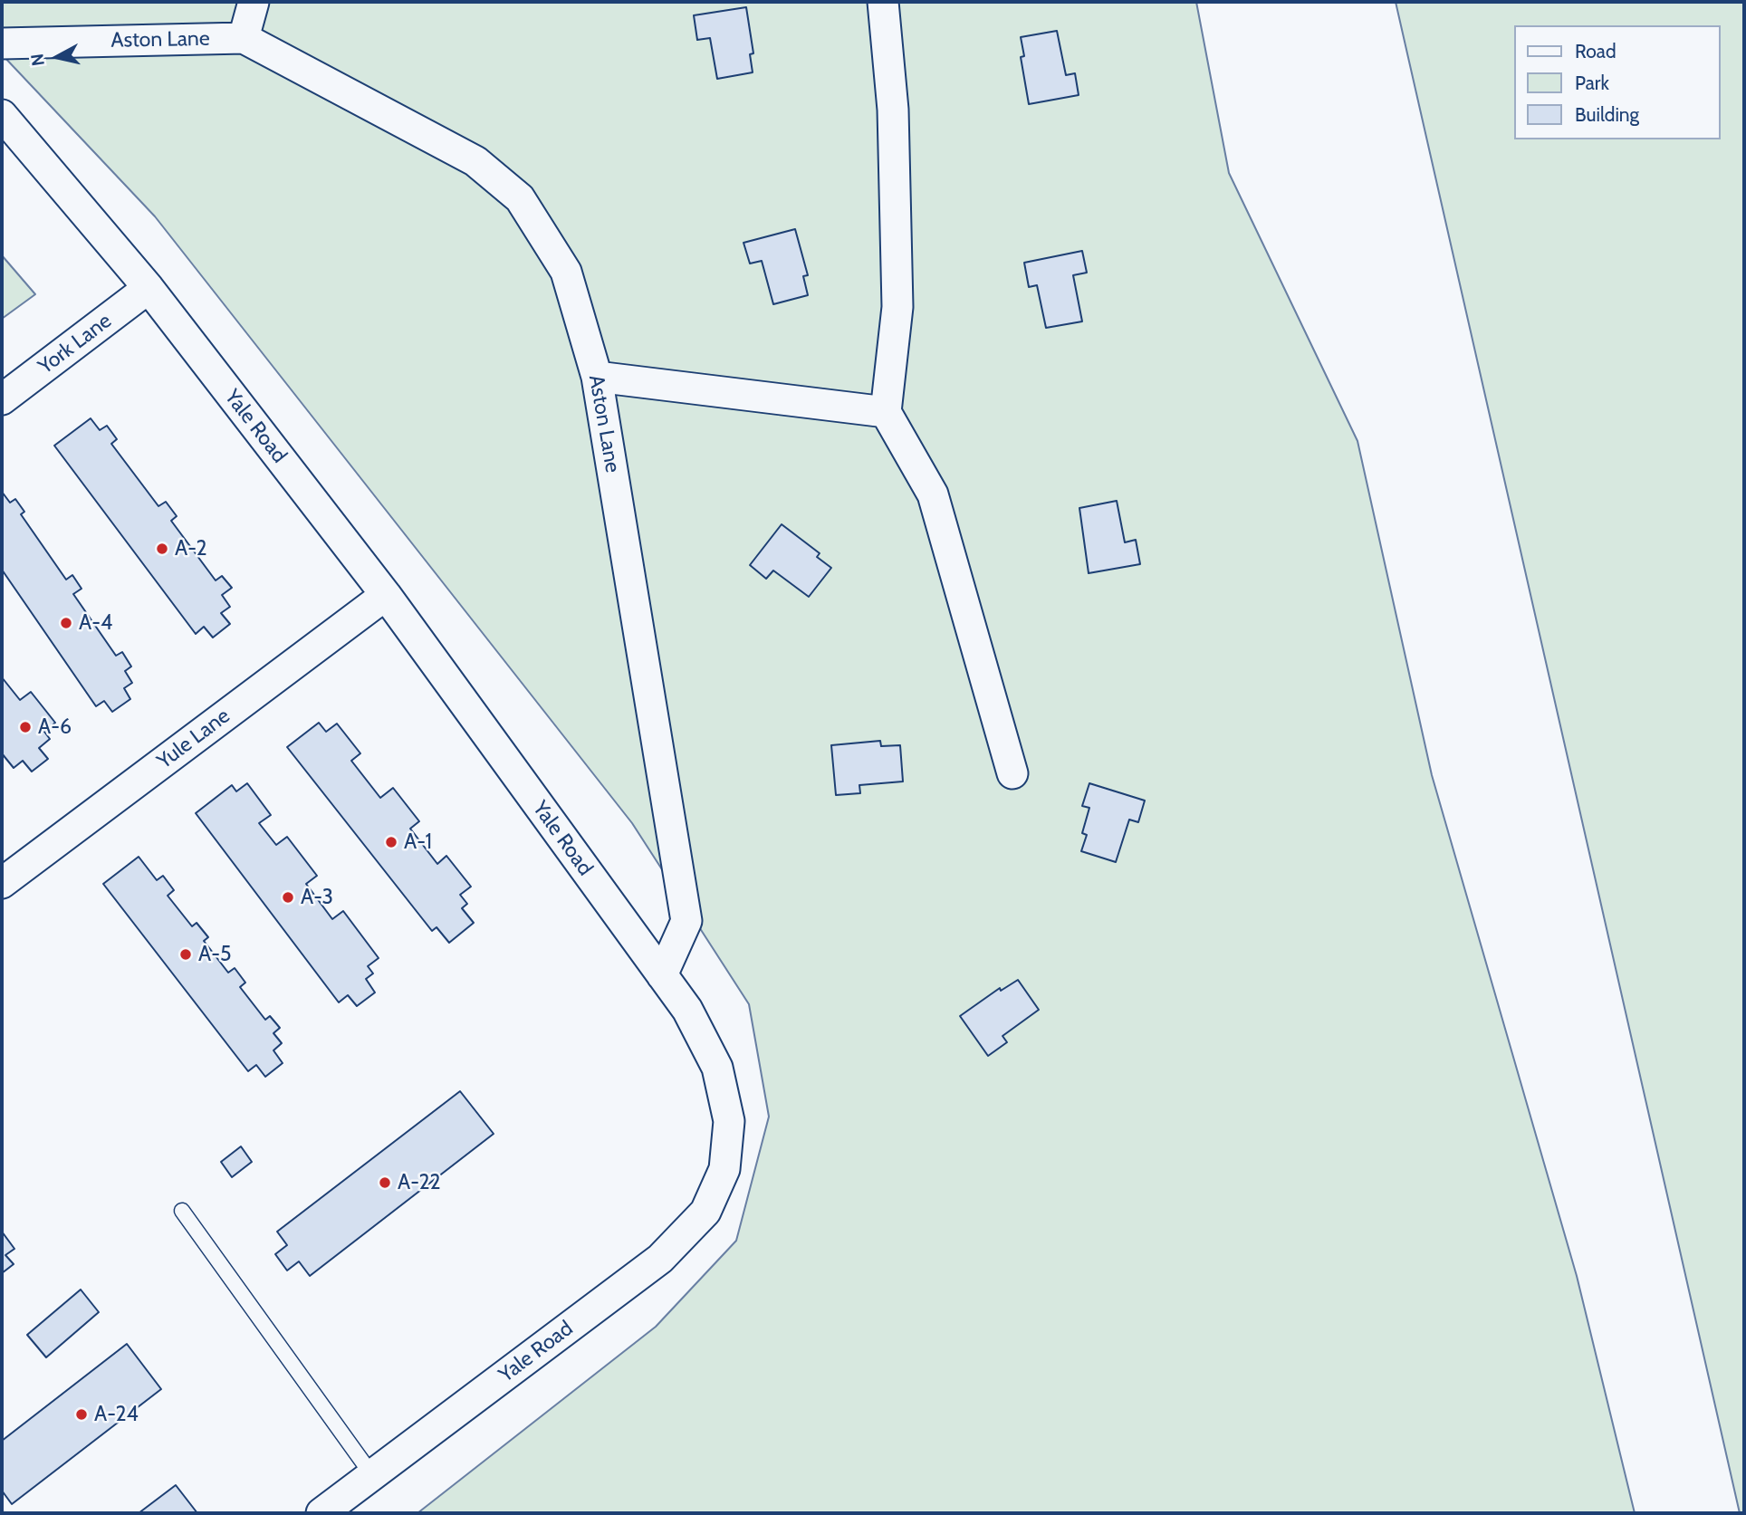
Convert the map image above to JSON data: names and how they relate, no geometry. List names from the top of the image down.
{
  "streets": {
    "street": [
      "Aston Lane",
      "York Lane",
      "Yale Road",
      "Yule Lane"
    ]
  },
  "crossings": [
    ["Aston Lane", "Yale Road"],
    ["York Lane", "Yale Road"],
    ["Yale Road", "Yule Lane"]
  ],
  "places": [
    "A-2",
    "A-4",
    "A-6",
    "A-1",
    "A-3",
    "A-5",
    "A-22",
    "A-24"
  ],
  "legend": ["Road", "Park", "Building"],
  "north": "left"
}
